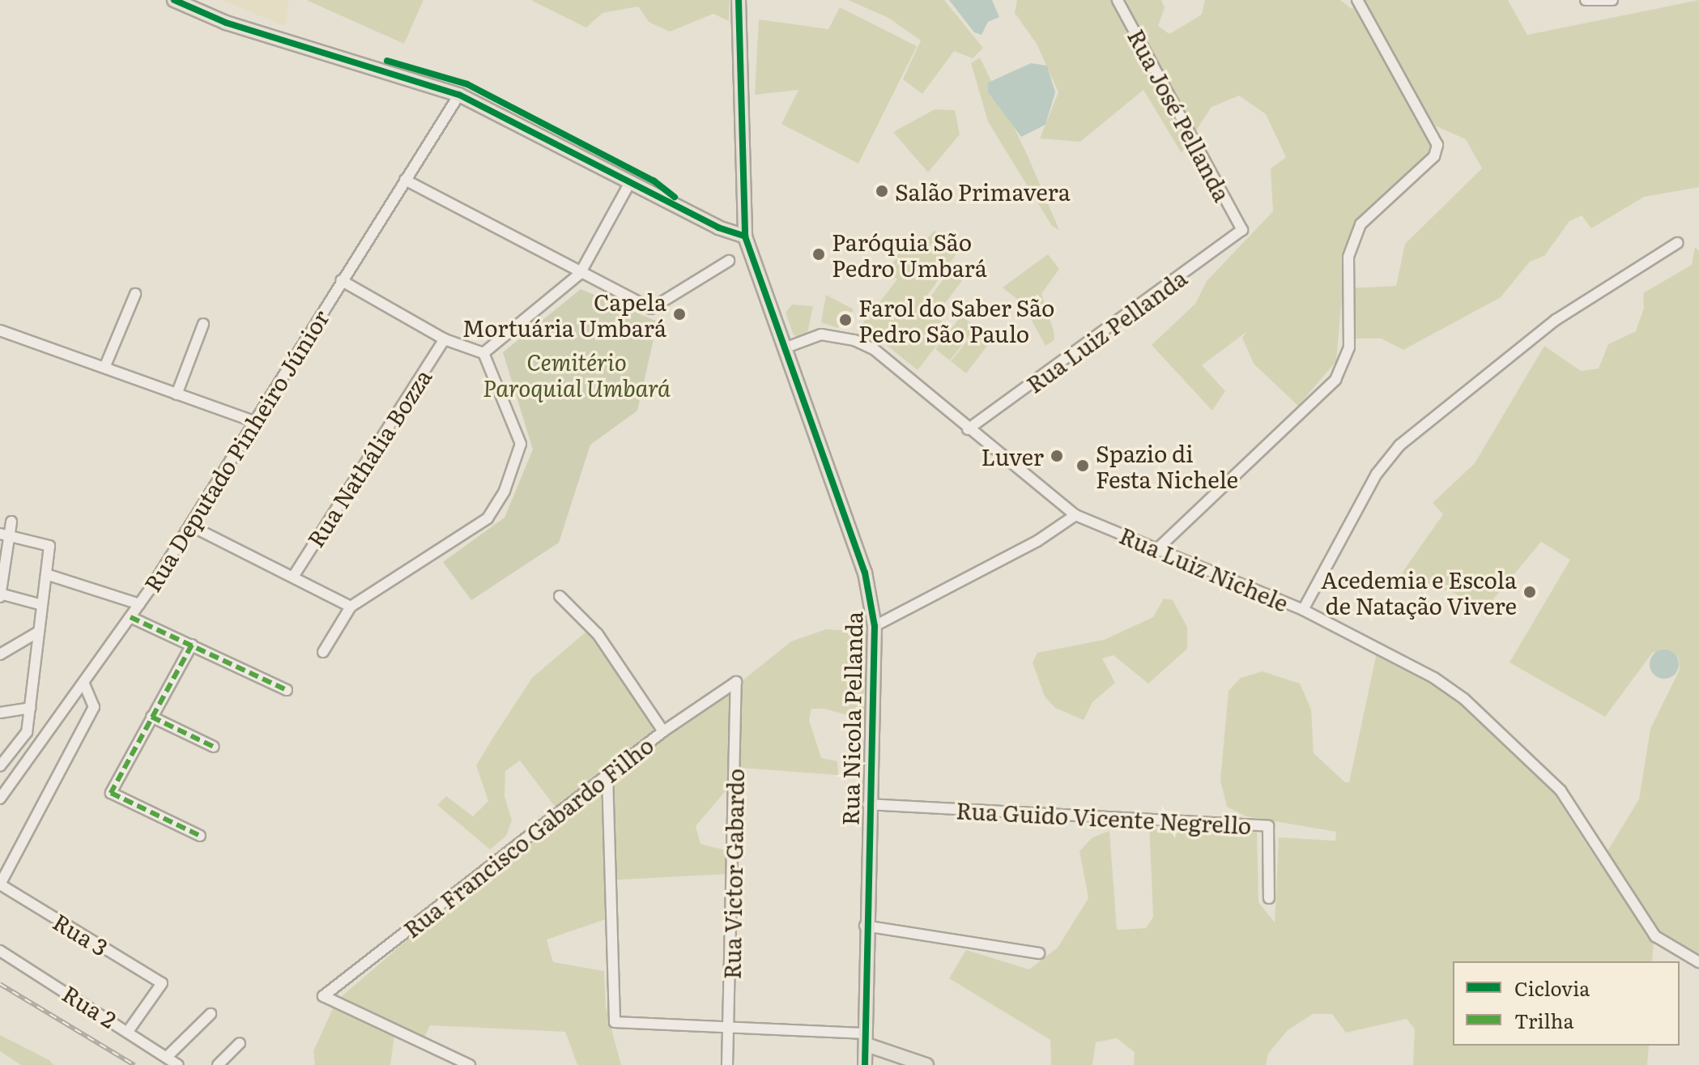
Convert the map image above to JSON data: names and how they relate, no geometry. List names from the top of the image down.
{
  "streets": {
    "main road": ["Rua Nicola Pellanda"],
    "street": [
      "Rua José Pellanda",
      "Rua Luiz Pellanda",
      "Rua Deputado Pinheiro Júnior",
      "Rua Nathália Bozza",
      "Rua Luiz Nichele",
      "Rua Guido Vicente Negrello",
      "Rua Francisco Gabardo Filho",
      "Rua Victor Gabardo",
      "Rua 3",
      "Rua 2"
    ]
  },
  "crossings": [
    ["Rua José Pellanda", "Rua Luiz Pellanda"],
    ["Rua Luiz Pellanda", "Rua Luiz Nichele"],
    ["Rua Luiz Nichele", "Rua Nicola Pellanda"],
    ["Rua Nicola Pellanda", "Rua Guido Vicente Negrello"],
    ["Rua Francisco Gabardo Filho", "Rua Victor Gabardo"],
    ["Rua 3", "Rua 2"]
  ],
  "parks": ["Cemitério Paroquial Umbará"],
  "places": [
    "Salão Primavera",
    "Paróquia São Pedro Umbará",
    "Capela Mortuária Umbará",
    "Farol do Saber São Pedro São Paulo",
    "Luver",
    "Spazio di Festa Nichele",
    "Acedemia e Escola de Natação Vivere"
  ],
  "legend": ["Ciclovia", "Trilha"]
}
